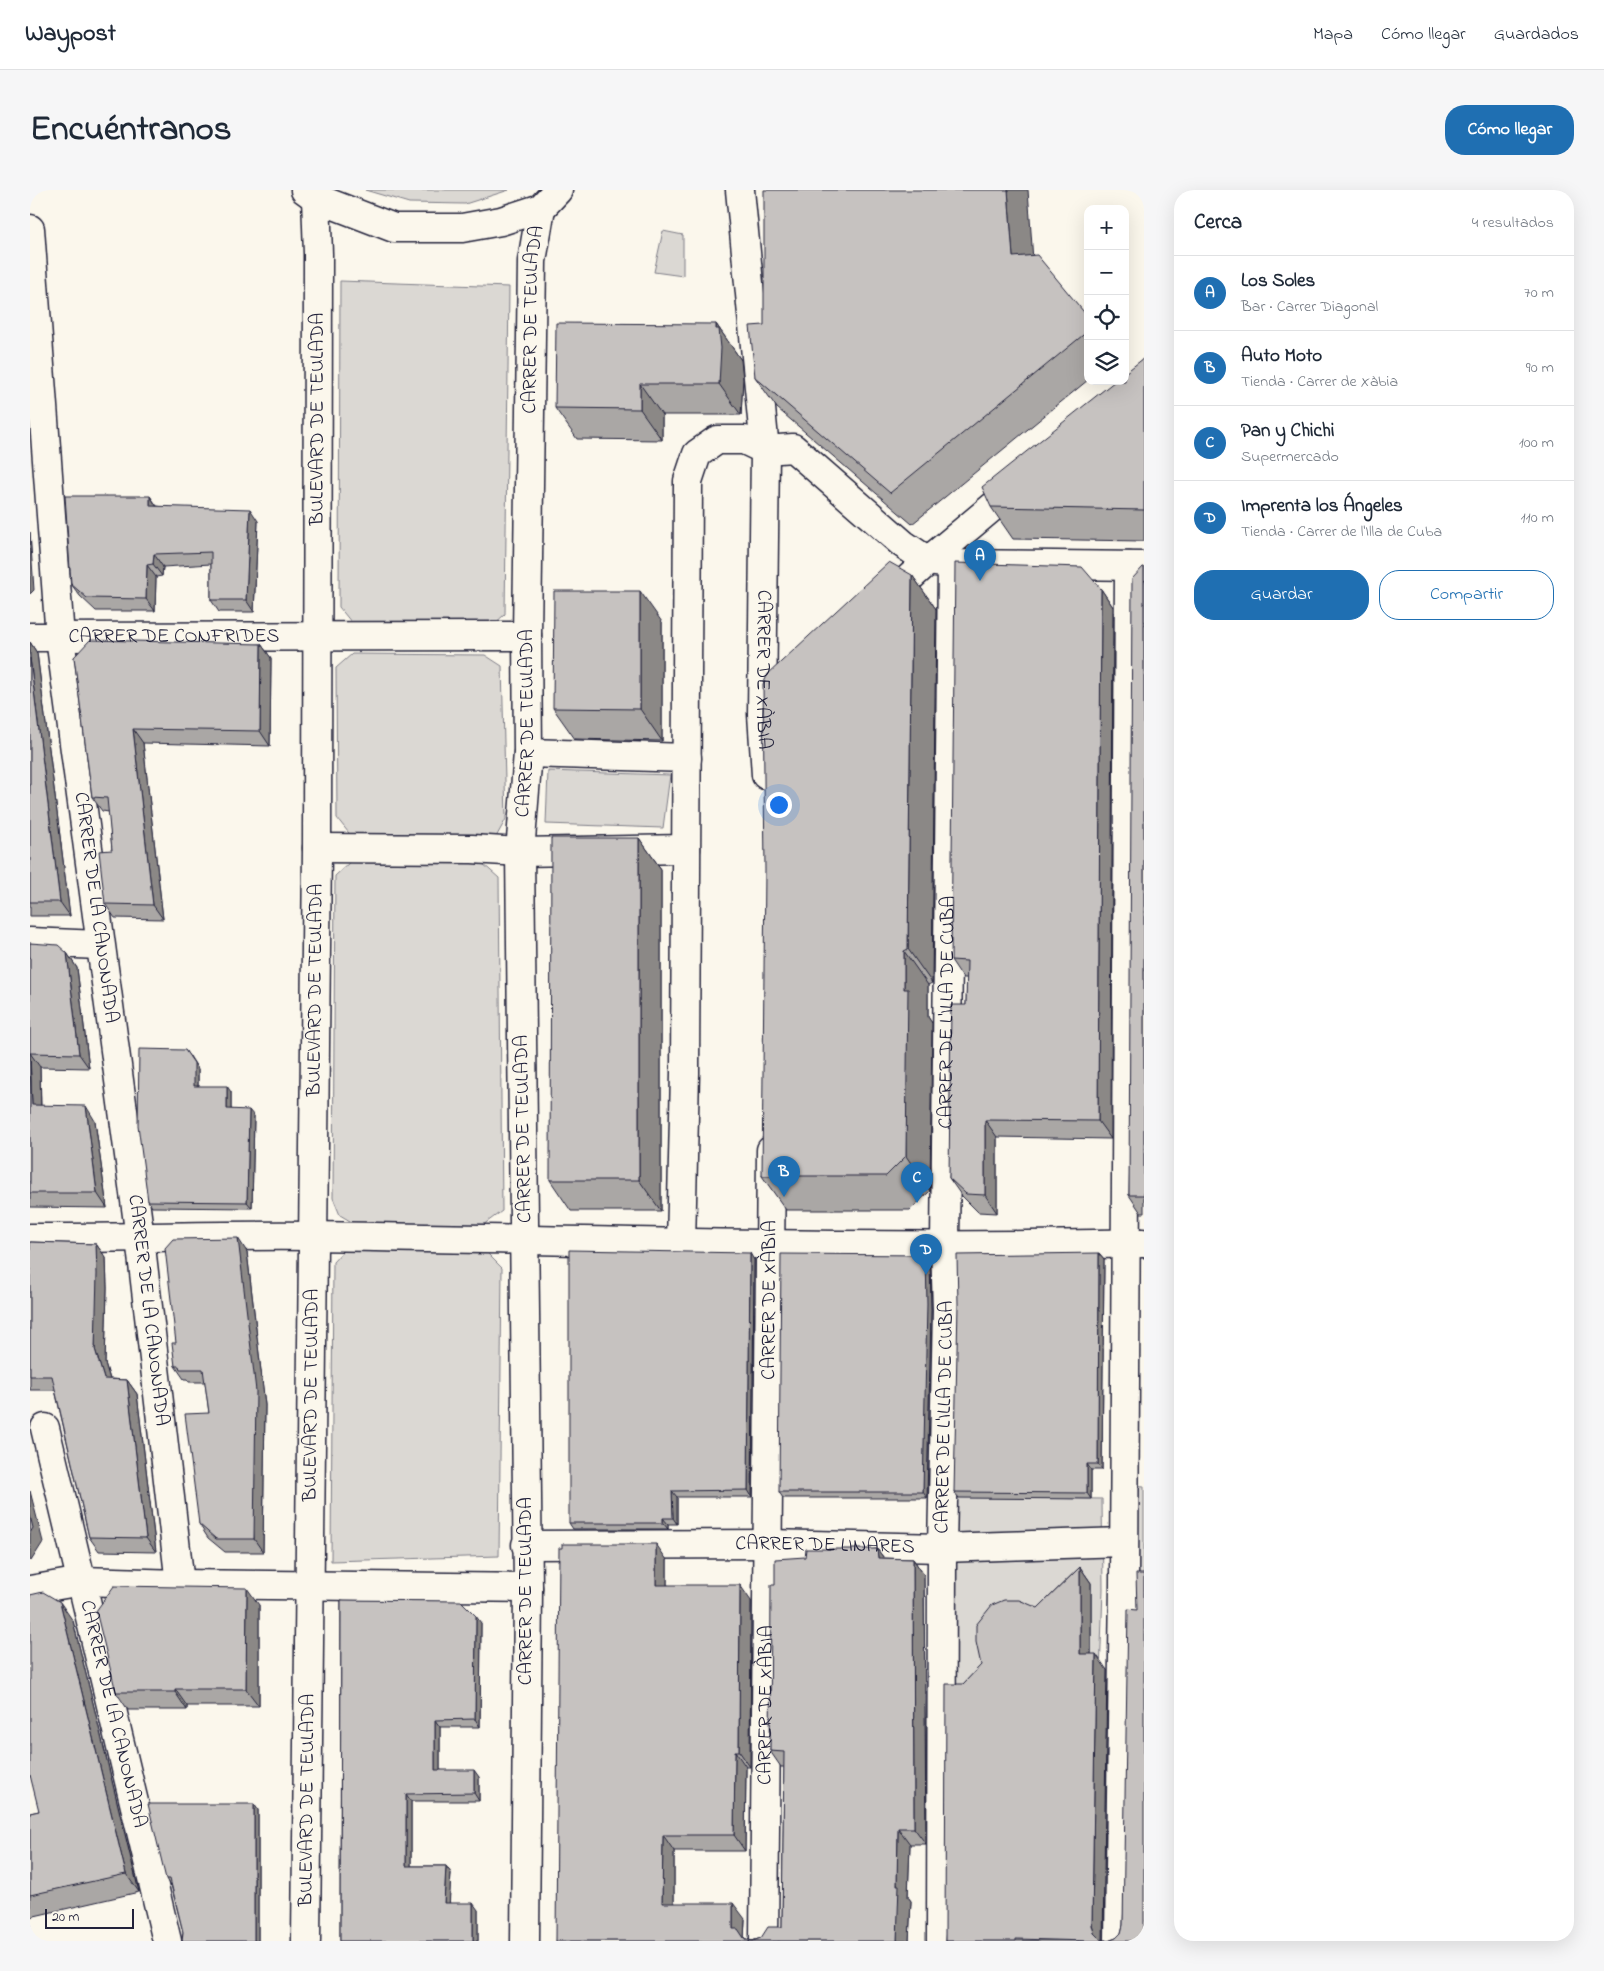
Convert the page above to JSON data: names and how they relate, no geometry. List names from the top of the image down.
{
  "streets": {
    "street": [
      "CARRER DE TEULADA",
      "BULEVARD DE TEULADA",
      "CARRER DE CONFRIDES",
      "CARRER DE XÀBIA",
      "CARRER DE LA CANONADA",
      "CARRER DE L'ILLA DE CUBA",
      "CARRER DE LINARES"
    ]
  },
  "crossings": [
    ["CARRER DE TEULADA", "BULEVARD DE TEULADA"],
    ["CARRER DE TEULADA", "CARRER DE LA CANONADA"],
    ["CARRER DE TEULADA", "CARRER DE LINARES"],
    ["BULEVARD DE TEULADA", "CARRER DE CONFRIDES"],
    ["CARRER DE CONFRIDES", "CARRER DE LA CANONADA"],
    ["CARRER DE XÀBIA", "CARRER DE LINARES"],
    ["CARRER DE L'ILLA DE CUBA", "CARRER DE LINARES"]
  ],
  "scale_bar": "20 m",
  "page": {
    "header": "Waypost",
    "nav": ["Mapa", "Cómo llegar", "Guardados"],
    "title": "Encuéntranos",
    "buttons": [
      "Cómo llegar",
      ["Guardar", "Compartir"]
    ],
    "heading": ["Cerca", "4 resultados"],
    "map_buttons": ["+", "−"],
    "list": [
      {
        "mark": "A",
        "name": "Los Soles",
        "note": "Bar · Carrer Diagonal",
        "value": "70 m"
      },
      {
        "mark": "B",
        "name": "Auto Moto",
        "note": "Tienda · Carrer de Xàbia",
        "value": "90 m"
      },
      {
        "mark": "C",
        "name": "Pan y Chichi",
        "note": "Supermercado",
        "value": "100 m"
      },
      {
        "mark": "D",
        "name": "Imprenta los Ángeles",
        "note": "Tienda · Carrer de l'Illa de Cuba",
        "value": "110 m"
      }
    ],
    "pins": [
      "A",
      "B",
      "C",
      "D"
    ],
    "scale": "20 m"
  }
}
